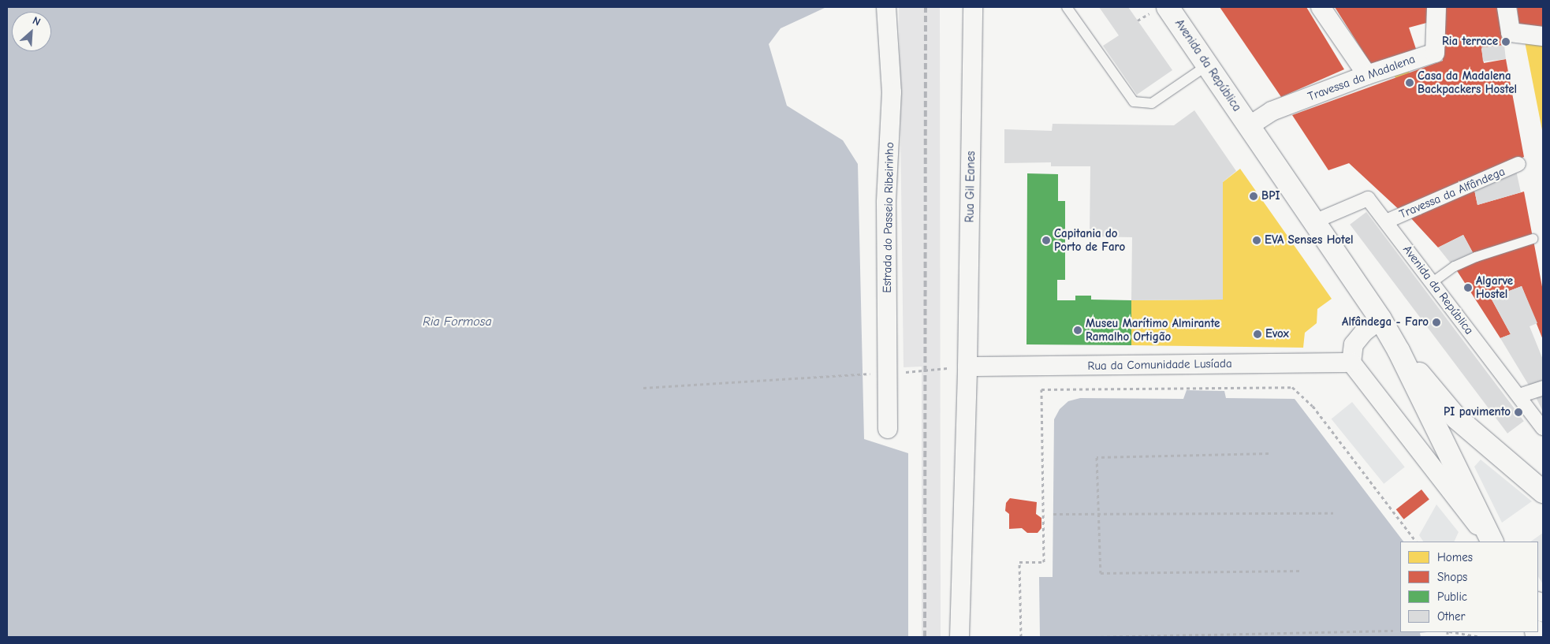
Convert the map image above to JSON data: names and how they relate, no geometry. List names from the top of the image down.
{
  "streets": {
    "street": [
      "Avenida da República",
      "Travessa da Madalena",
      "Rua Gil Eanes",
      "Travessa da Alfândega",
      "Estrada do Passeio Ribeirinho",
      "Rua da Comunidade Lusíada"
    ]
  },
  "crossings": [
    ["Avenida da República", "Travessa da Madalena"],
    ["Avenida da República", "Travessa da Alfândega"],
    ["Avenida da República", "Rua da Comunidade Lusíada"],
    ["Rua Gil Eanes", "Rua da Comunidade Lusíada"]
  ],
  "water": ["Ria Formosa"],
  "places": [
    "Ria terrace",
    "Casa da Madalena Backpackers Hostel",
    "BPI",
    "Capitania do Porto de Faro",
    "EVA Senses Hotel",
    "Algarve Hostel",
    "Alfândega - Faro",
    "Museu Marítimo Almirante Ramalho Ortigão",
    "Evox",
    "PI pavimento"
  ],
  "legend": [
    "Homes",
    "Shops",
    "Public",
    "Other"
  ],
  "north": "top right"
}
